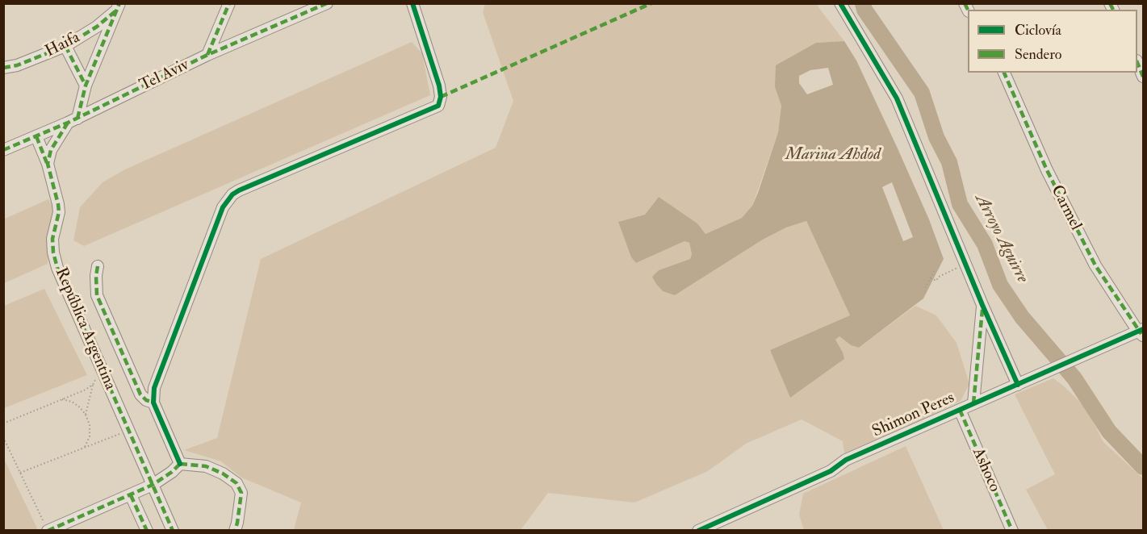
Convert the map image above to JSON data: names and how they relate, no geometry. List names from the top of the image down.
{
  "streets": {
    "street": [
      "Haifa",
      "Tel Aviv",
      "Carmel",
      "República Argentina",
      "Shimon Peres",
      "Ashoco"
    ]
  },
  "crossings": [
    ["Tel Aviv", "República Argentina"],
    ["Carmel", "Shimon Peres"],
    ["Shimon Peres", "Ashoco"]
  ],
  "water": ["Marina Ahdod", "Arroyo Aguirre"],
  "legend": ["Ciclovía", "Sendero"]
}
